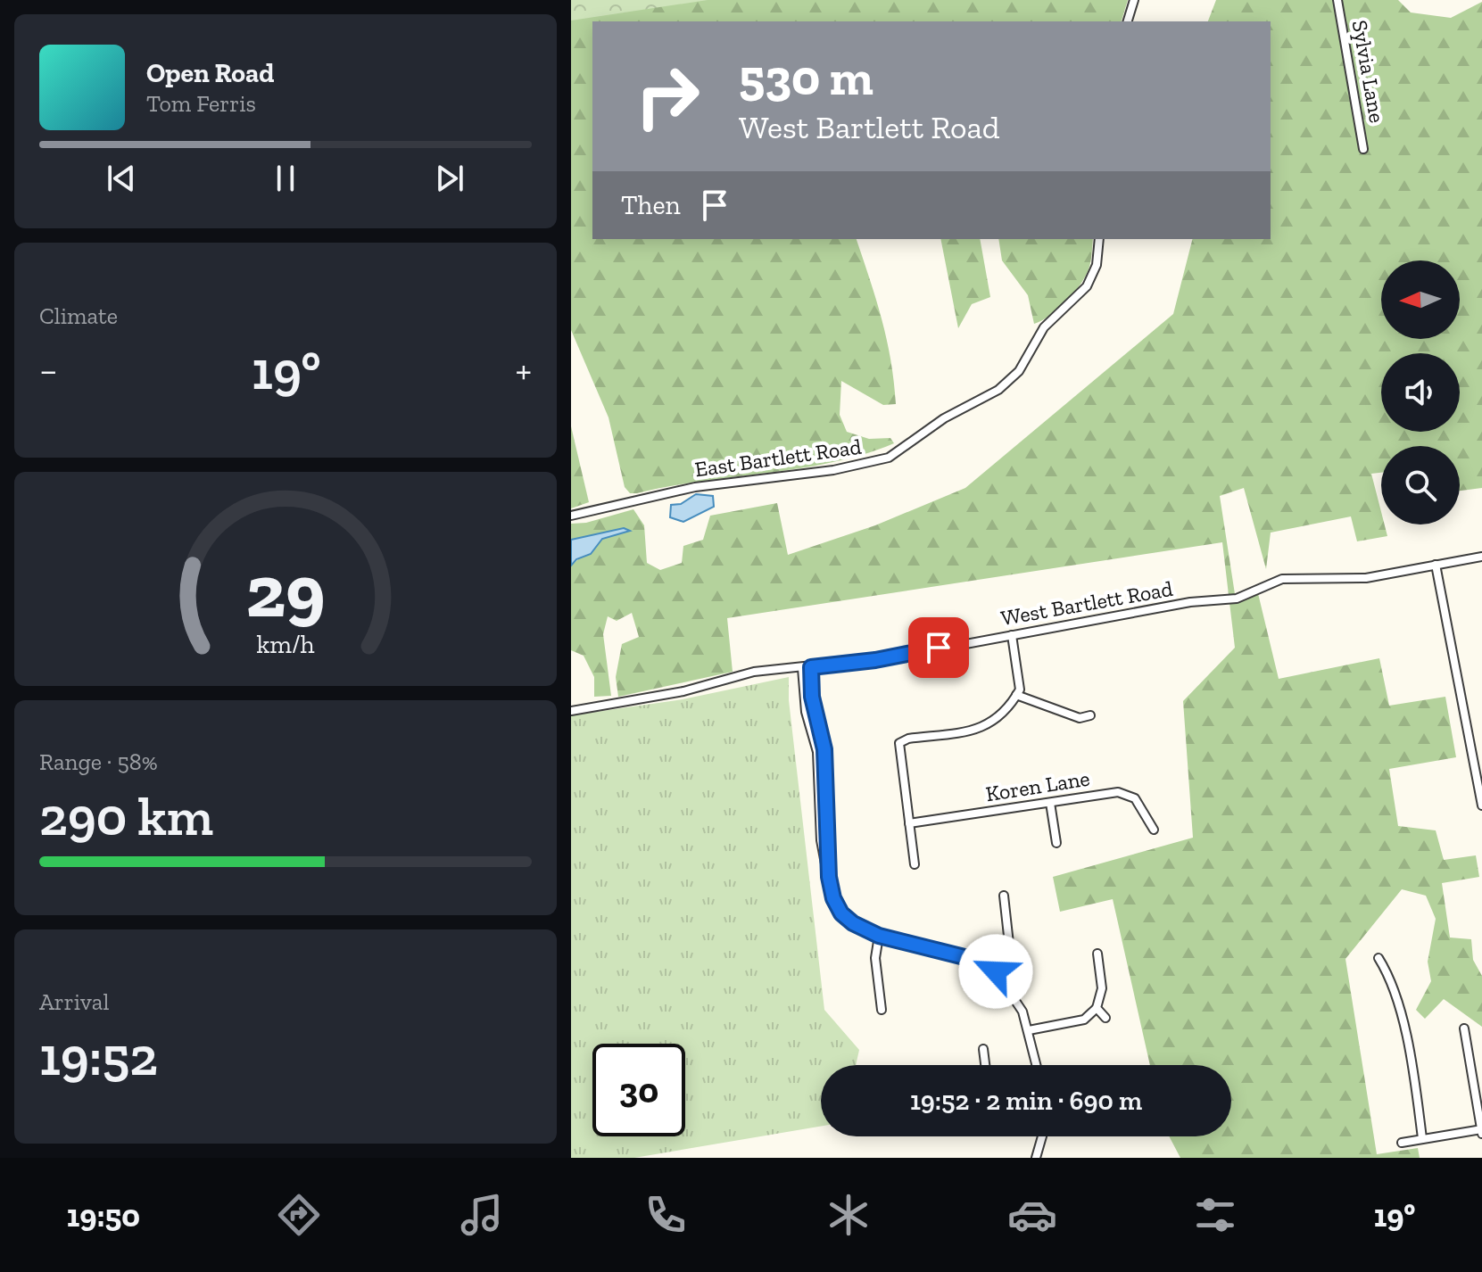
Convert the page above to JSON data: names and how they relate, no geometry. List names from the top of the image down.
{
  "streets": {
    "street": [
      "Sylvia Lane",
      "East Bartlett Road",
      "West Bartlett Road",
      "Koren Lane"
    ]
  },
  "north": "left",
  "page": {
    "turn": ["530 m", "West Bartlett Road"],
    "song": ["Open Road", "Tom Ferris"],
    "then": "Then",
    "tile": [
      "Climate",
      ["Range · 58%", "290 km"],
      ["Arrival", "19:52"]
    ],
    "heat": ["−", "19°", "+"],
    "limit": "30",
    "trip": "19:52 · 2 min · 690 m",
    "tabs": ["19:50", "19°"],
    "gauge": ["29", "km/h"]
  }
}
